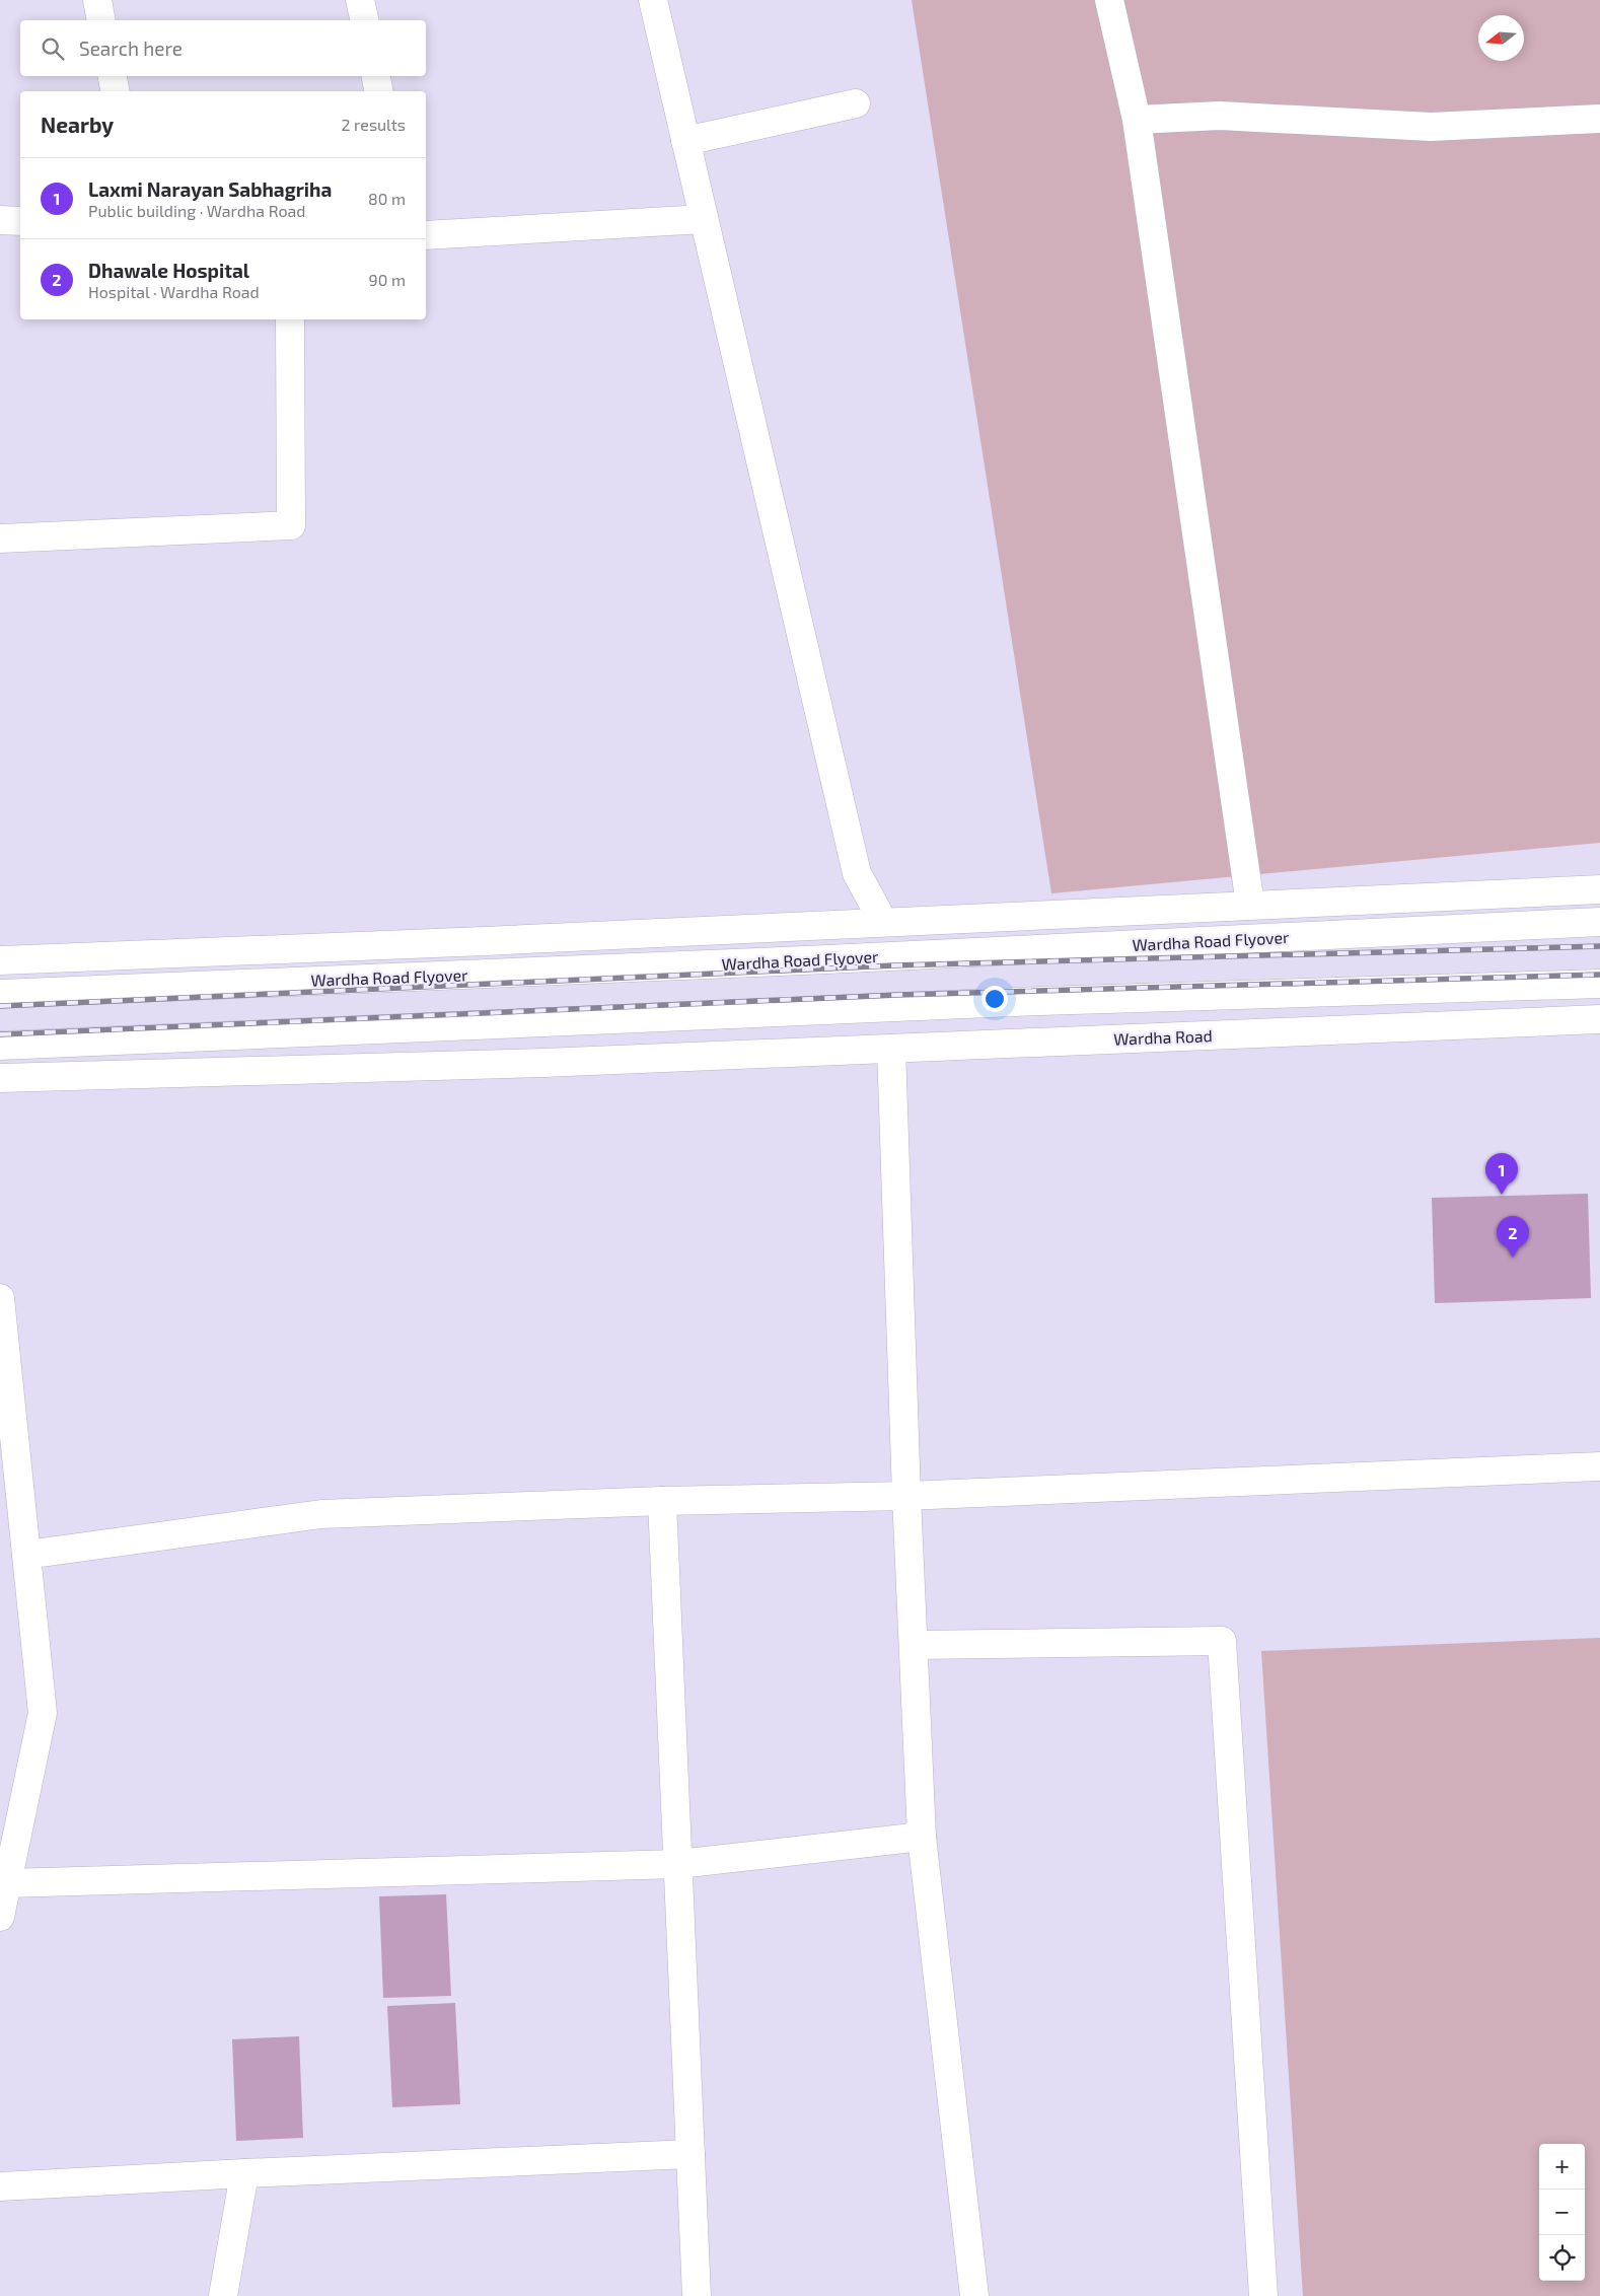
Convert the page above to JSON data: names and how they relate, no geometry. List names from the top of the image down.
{
  "streets": {
    "main road": ["Wardha Road Flyover", "Wardha Road"]
  },
  "north": "left",
  "page": {
    "search": "Search here",
    "heading": ["Nearby", "2 results"],
    "list": [
      {
        "mark": "1",
        "name": "Laxmi Narayan Sabhagriha",
        "note": "Public building · Wardha Road",
        "value": "80 m"
      },
      {
        "mark": "2",
        "name": "Dhawale Hospital",
        "note": "Hospital · Wardha Road",
        "value": "90 m"
      }
    ],
    "pins": ["1", "2"],
    "map_buttons": ["+", "−"]
  }
}
